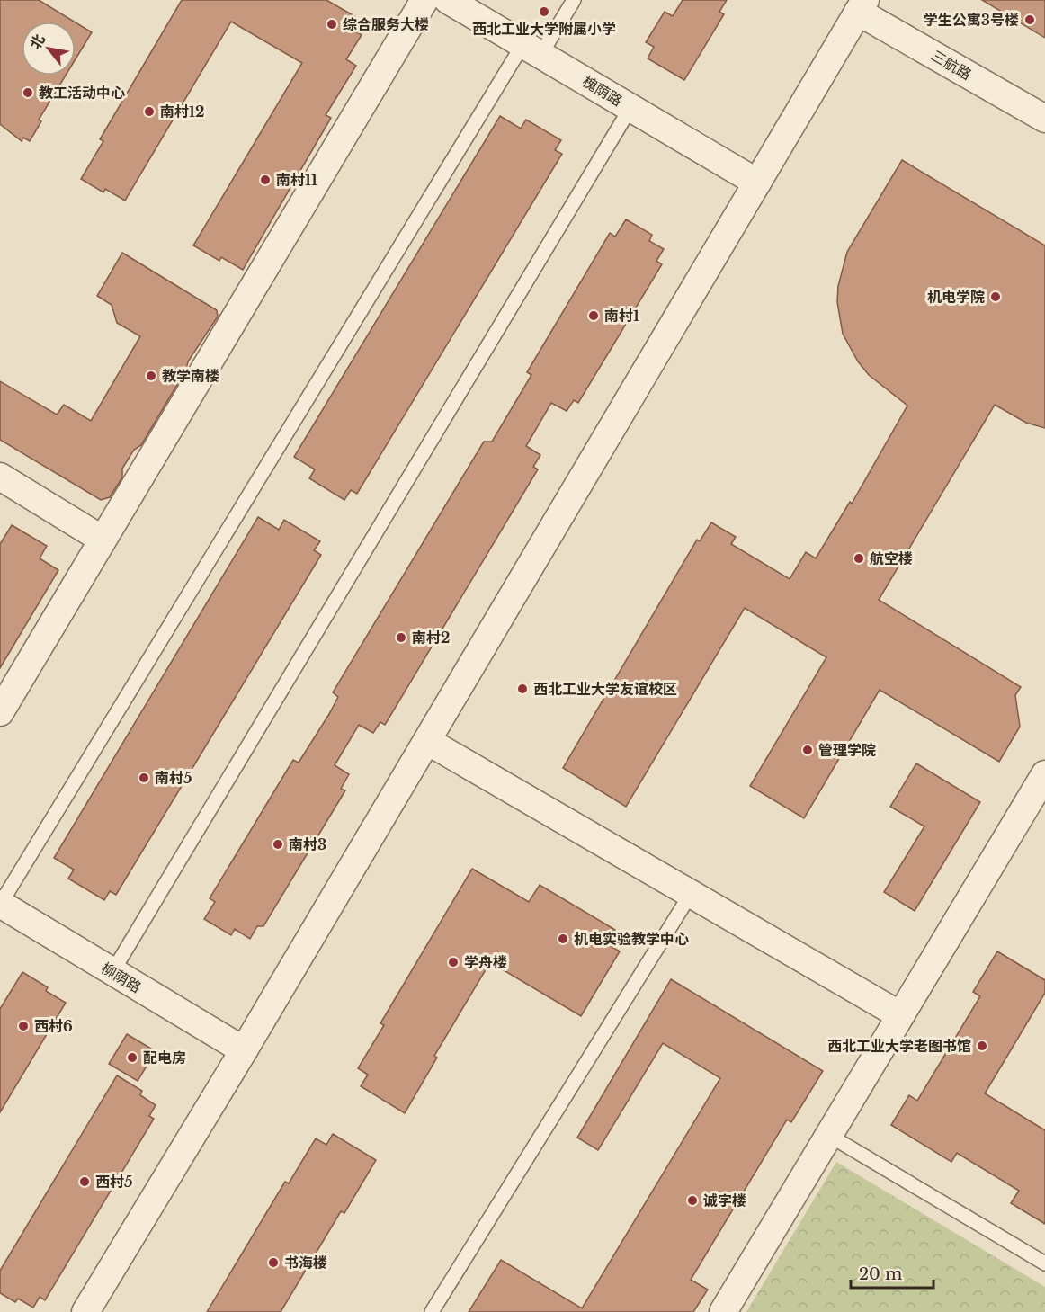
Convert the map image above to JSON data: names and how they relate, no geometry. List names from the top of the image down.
{
  "streets": {
    "street": ["三航路", "槐荫路", "柳荫路"]
  },
  "places": [
    "西北工业大学附属小学",
    "学生公寓3号楼",
    "综合服务大楼",
    "教工活动中心",
    "南村12",
    "南村11",
    "机电学院",
    "南村1",
    "教学南楼",
    "航空楼",
    "南村2",
    "西北工业大学友谊校区",
    "管理学院",
    "南村5",
    "南村3",
    "机电实验教学中心",
    "学舟楼",
    "西村6",
    "西北工业大学老图书馆",
    "配电房",
    "西村5",
    "诚字楼",
    "书海楼"
  ],
  "scale_bar": "20 m",
  "north": "top left"
}
